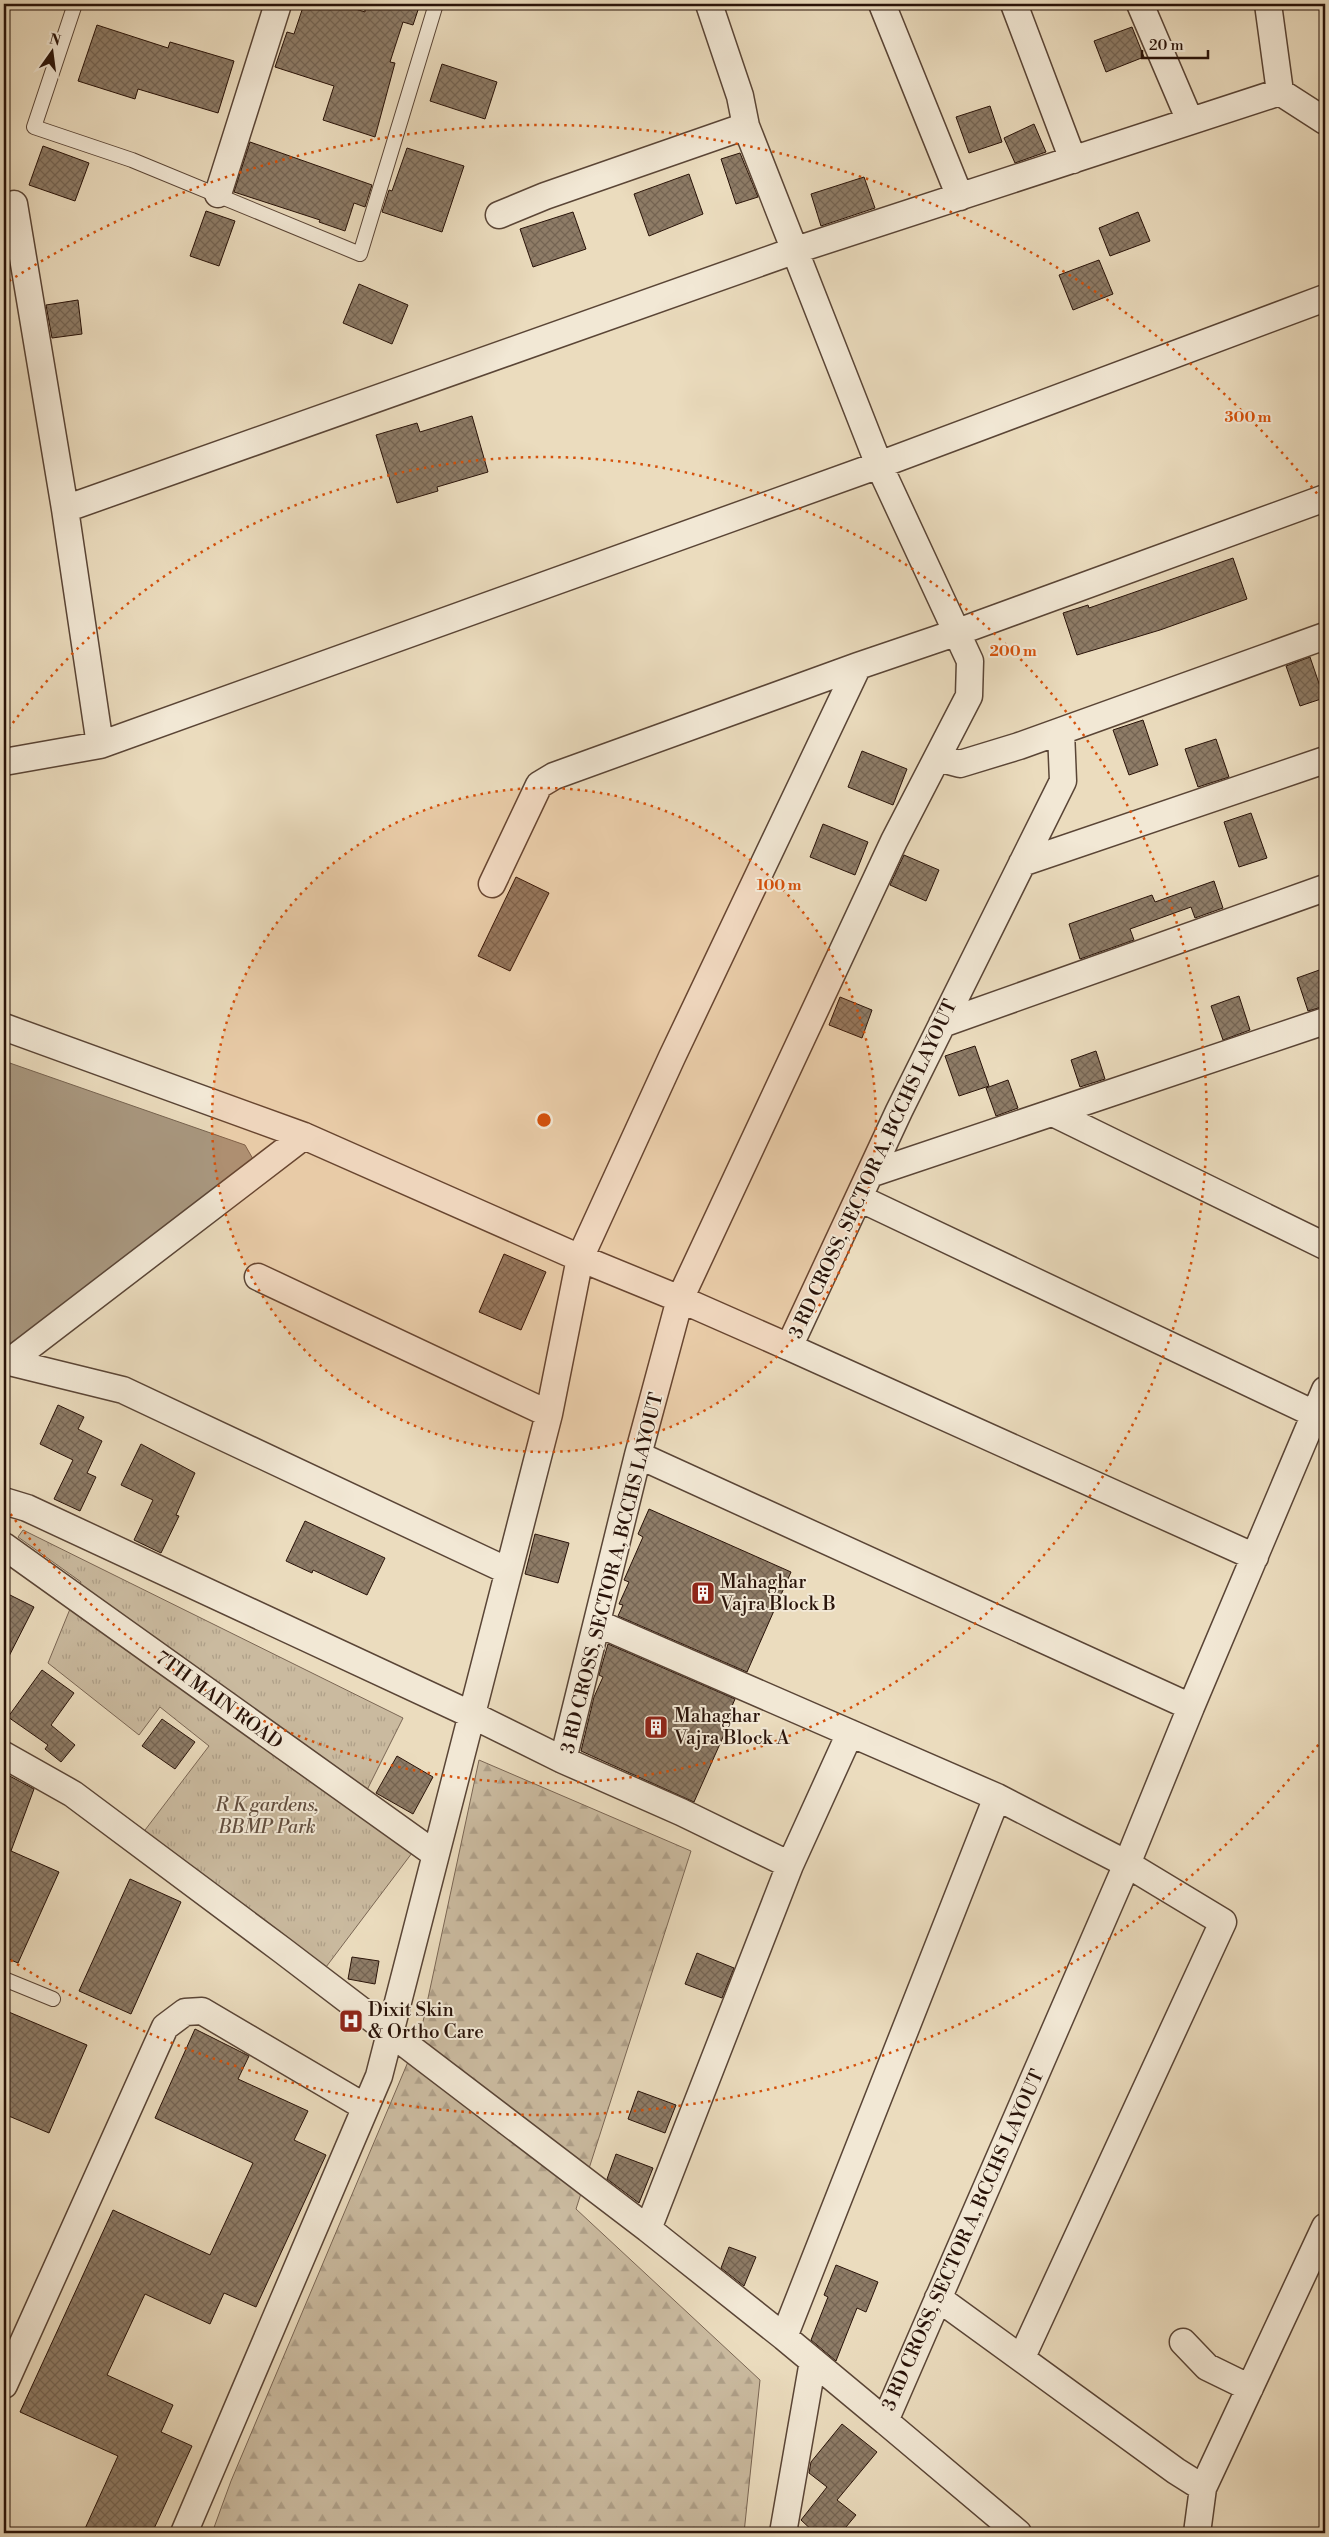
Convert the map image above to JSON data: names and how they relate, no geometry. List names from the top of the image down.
{
  "streets": {
    "street": ["3 RD CROSS, SECTOR A, BCCHS LAYOUT", "7TH MAIN ROAD"]
  },
  "parks": ["R K gardens, BBMP Park"],
  "places": {
    "building": ["Mahaghar Vajra Block B", "Mahaghar Vajra Block A"],
    "hospital": ["Dixit Skin & Ortho Care"]
  },
  "scale_bar": "20 m",
  "north": "top",
  "rings": ["300 m", "200 m", "100 m"]
}
